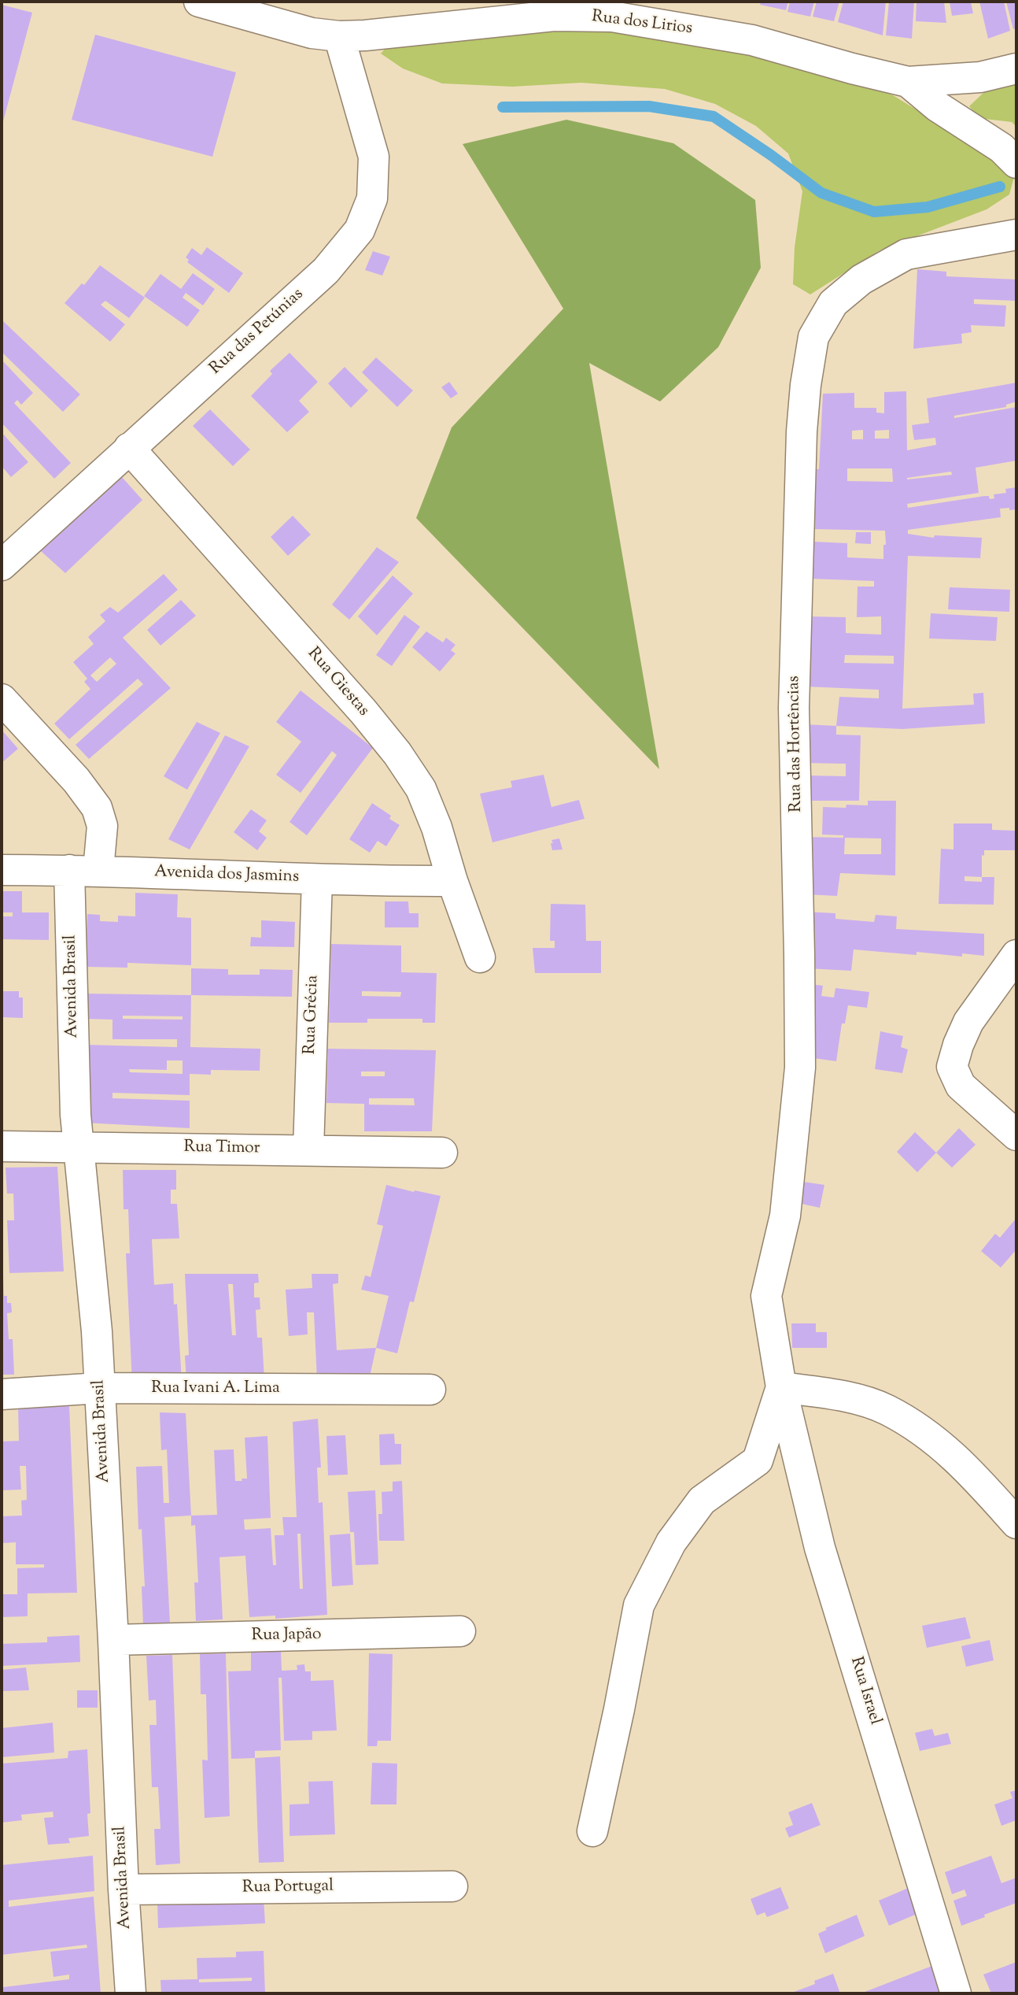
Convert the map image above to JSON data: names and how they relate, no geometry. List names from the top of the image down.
{
  "streets": {
    "street": [
      "Rua dos Lirios",
      "Rua das Petúnias",
      "Rua Giestas",
      "Rua das Hortências",
      "Avenida dos Jasmins",
      "Avenida Brasil",
      "Rua Grécia",
      "Rua Timor",
      "Rua Ivani A. Lima",
      "Rua Japão",
      "Rua Israel",
      "Rua Portugal"
    ]
  },
  "crossings": [
    ["Rua dos Lirios", "Rua das Petúnias"],
    ["Rua das Petúnias", "Rua Giestas"],
    ["Rua Giestas", "Avenida dos Jasmins"],
    ["Rua das Hortências", "Rua Israel"],
    ["Avenida dos Jasmins", "Avenida Brasil"],
    ["Avenida dos Jasmins", "Rua Grécia"],
    ["Avenida Brasil", "Rua Timor"],
    ["Avenida Brasil", "Rua Ivani A. Lima"],
    ["Avenida Brasil", "Rua Japão"],
    ["Avenida Brasil", "Rua Portugal"],
    ["Rua Grécia", "Rua Timor"]
  ]
}
